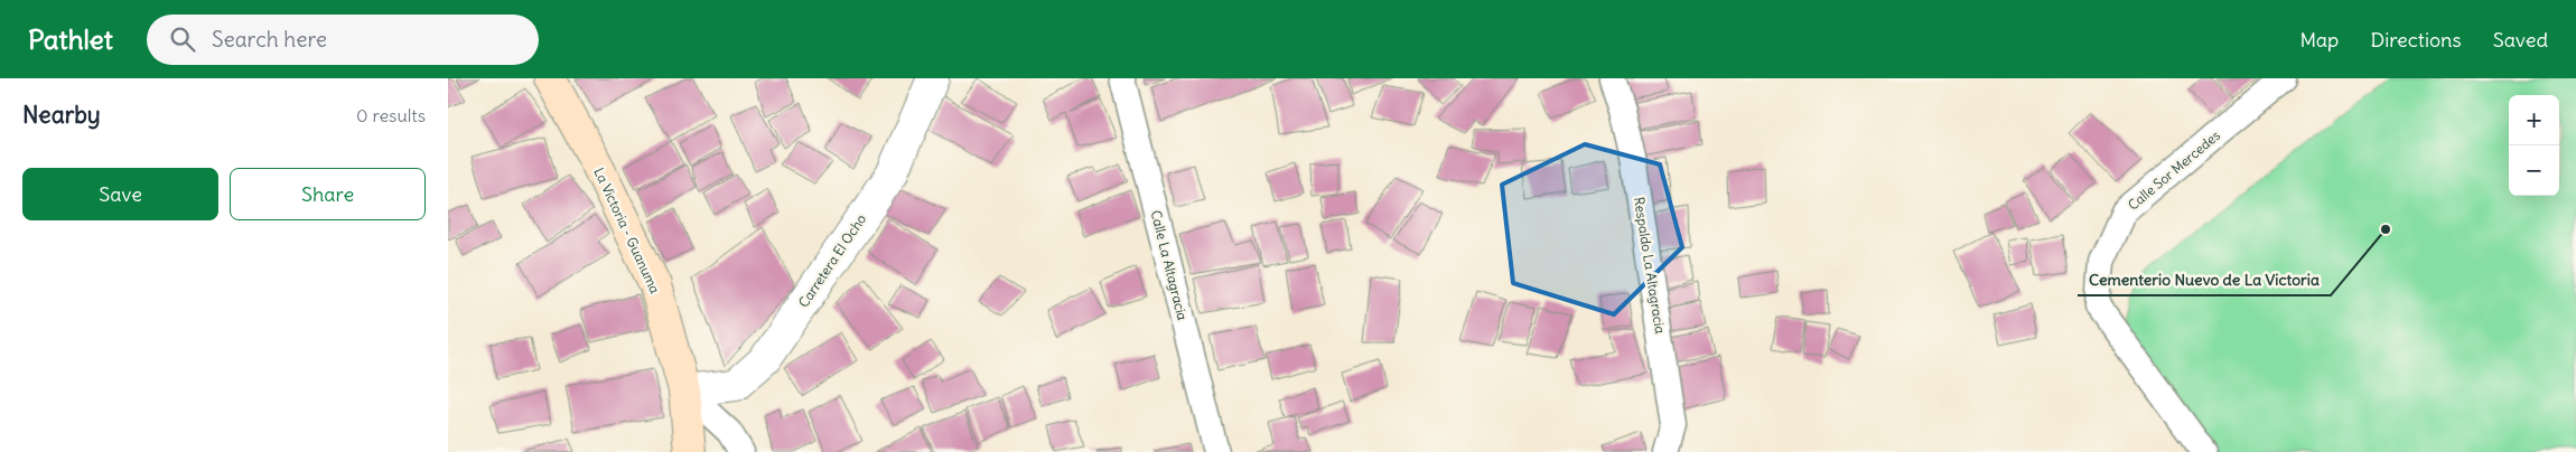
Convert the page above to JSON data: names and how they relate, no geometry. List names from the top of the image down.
{
  "streets": {
    "main road": ["La Victoria - Guanuma"],
    "street": [
      "Calle Sor Mercedes",
      "Carretera El Ocho",
      "Calle La Altagracia",
      "Respaldo La Altagracia"
    ]
  },
  "crossings": [
    ["La Victoria - Guanuma", "Carretera El Ocho"]
  ],
  "places": ["Cementerio Nuevo de La Victoria"],
  "page": {
    "header": "Pathlet",
    "search": "Search here",
    "nav": ["Map", "Directions", "Saved"],
    "heading": ["Nearby", "0 results"],
    "map_buttons": ["+", "−"],
    "buttons": ["Save", "Share"]
  }
}
